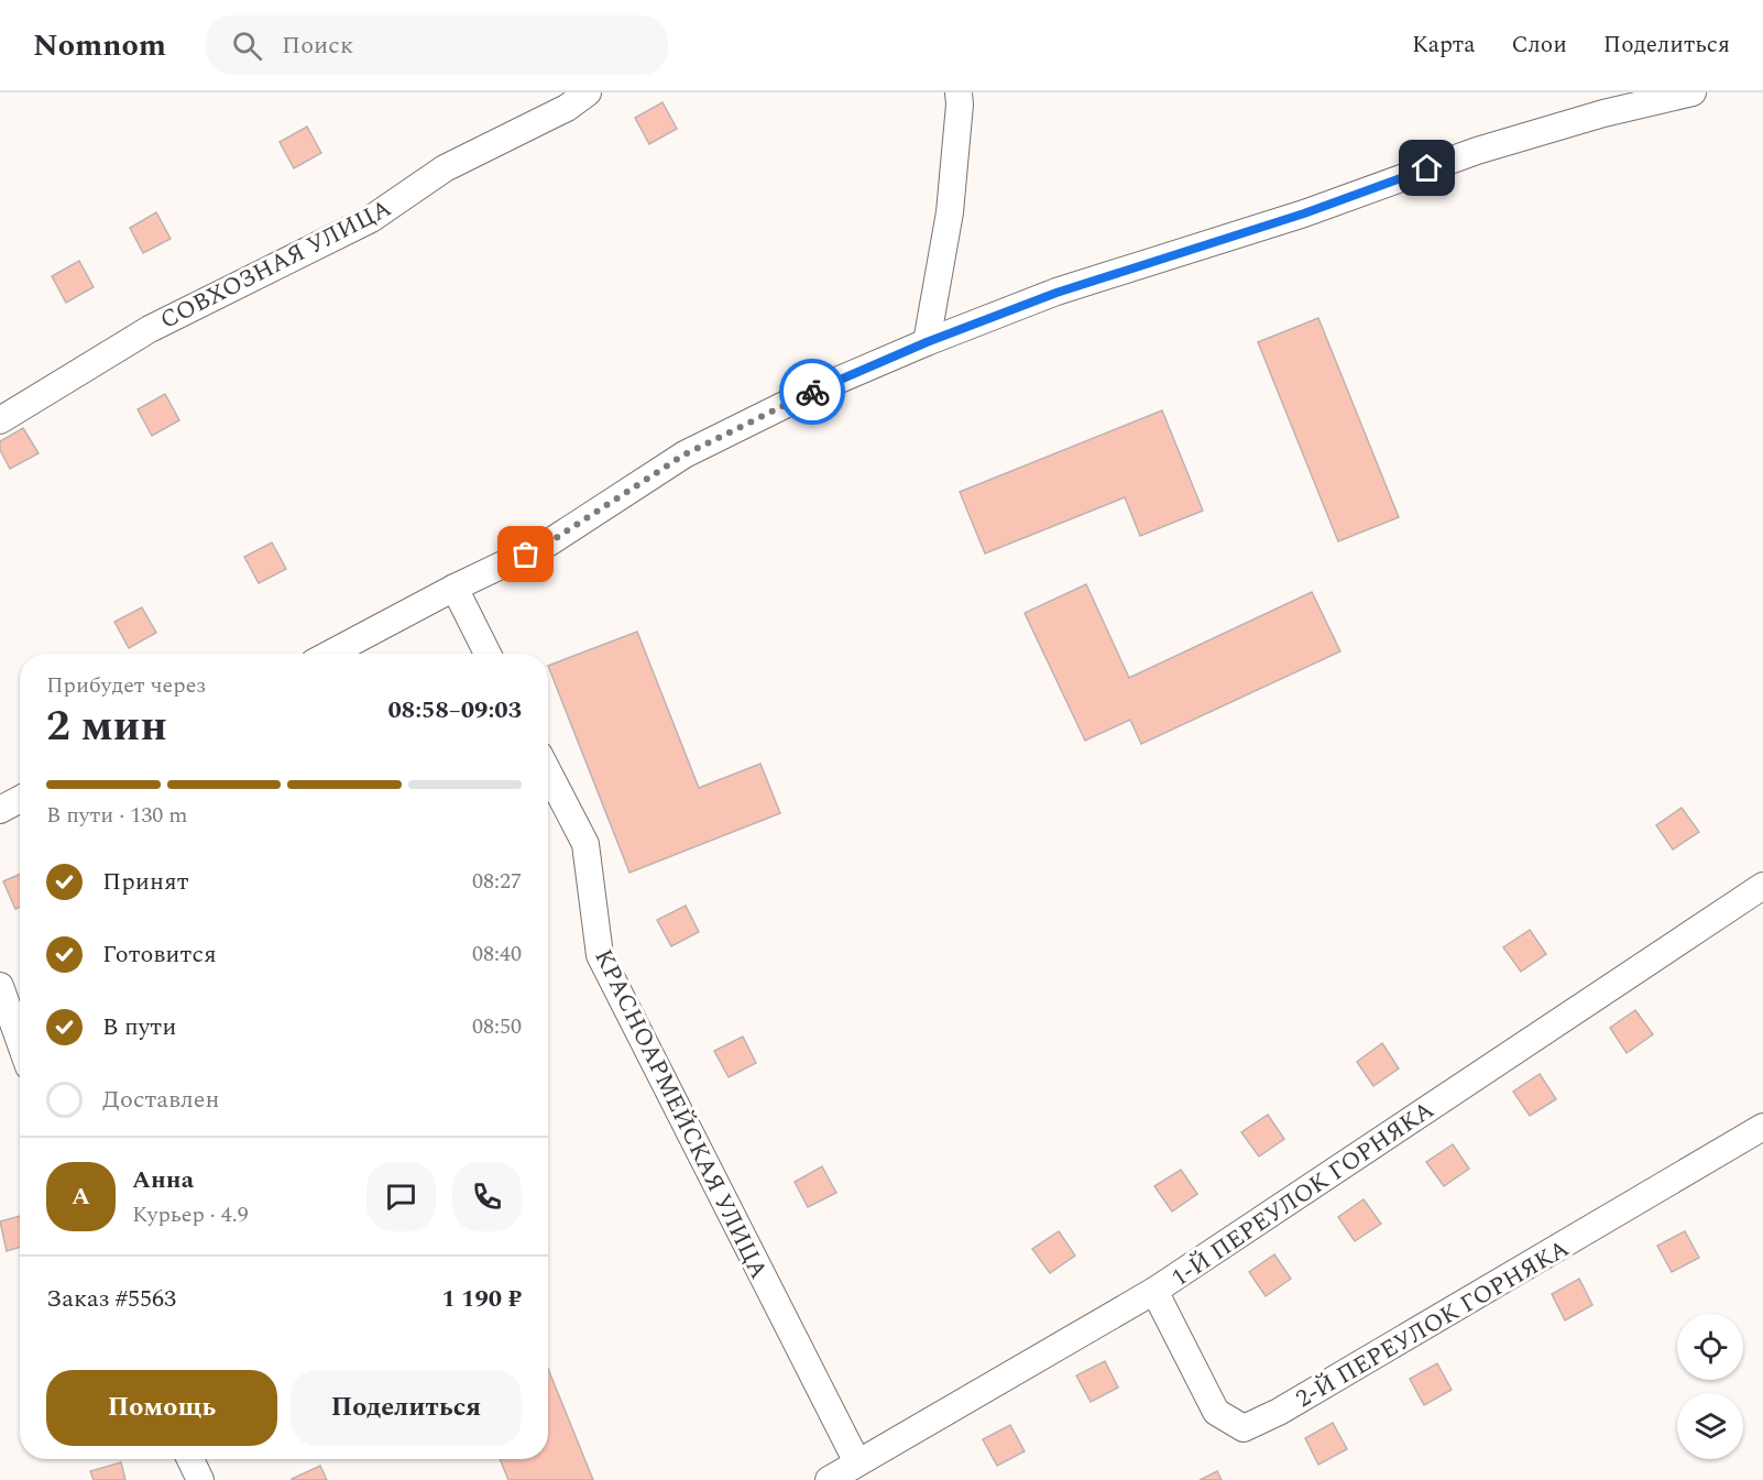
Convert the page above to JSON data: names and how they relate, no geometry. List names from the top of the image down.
{
  "streets": {
    "street": [
      "СОВХОЗНАЯ УЛИЦА",
      "КРАСНОАРМЕЙСКАЯ УЛИЦА",
      "1-Й ПЕРЕУЛОК ГОРНЯКА",
      "2-Й ПЕРЕУЛОК ГОРНЯКА"
    ]
  },
  "crossings": [
    ["КРАСНОАРМЕЙСКАЯ УЛИЦА", "1-Й ПЕРЕУЛОК ГОРНЯКА"],
    ["1-Й ПЕРЕУЛОК ГОРНЯКА", "2-Й ПЕРЕУЛОК ГОРНЯКА"]
  ],
  "page": {
    "header": "Nomnom",
    "search": "Поиск",
    "nav": ["Карта", "Слои", "Поделиться"],
    "heading": ["2 мин", "Прибудет через", "08:58–09:03"],
    "panel": [
      "Анна",
      "Курьер · 4.9",
      "Заказ #5563",
      "1 190 ₽"
    ],
    "bar": "В пути · 130 m",
    "list": [
      ["Принят", "08:27"],
      ["Готовится", "08:40"],
      ["В пути", "08:50"],
      "Доставлен"
    ],
    "round": "А",
    "buttons": ["Помощь", "Поделиться"]
  }
}
